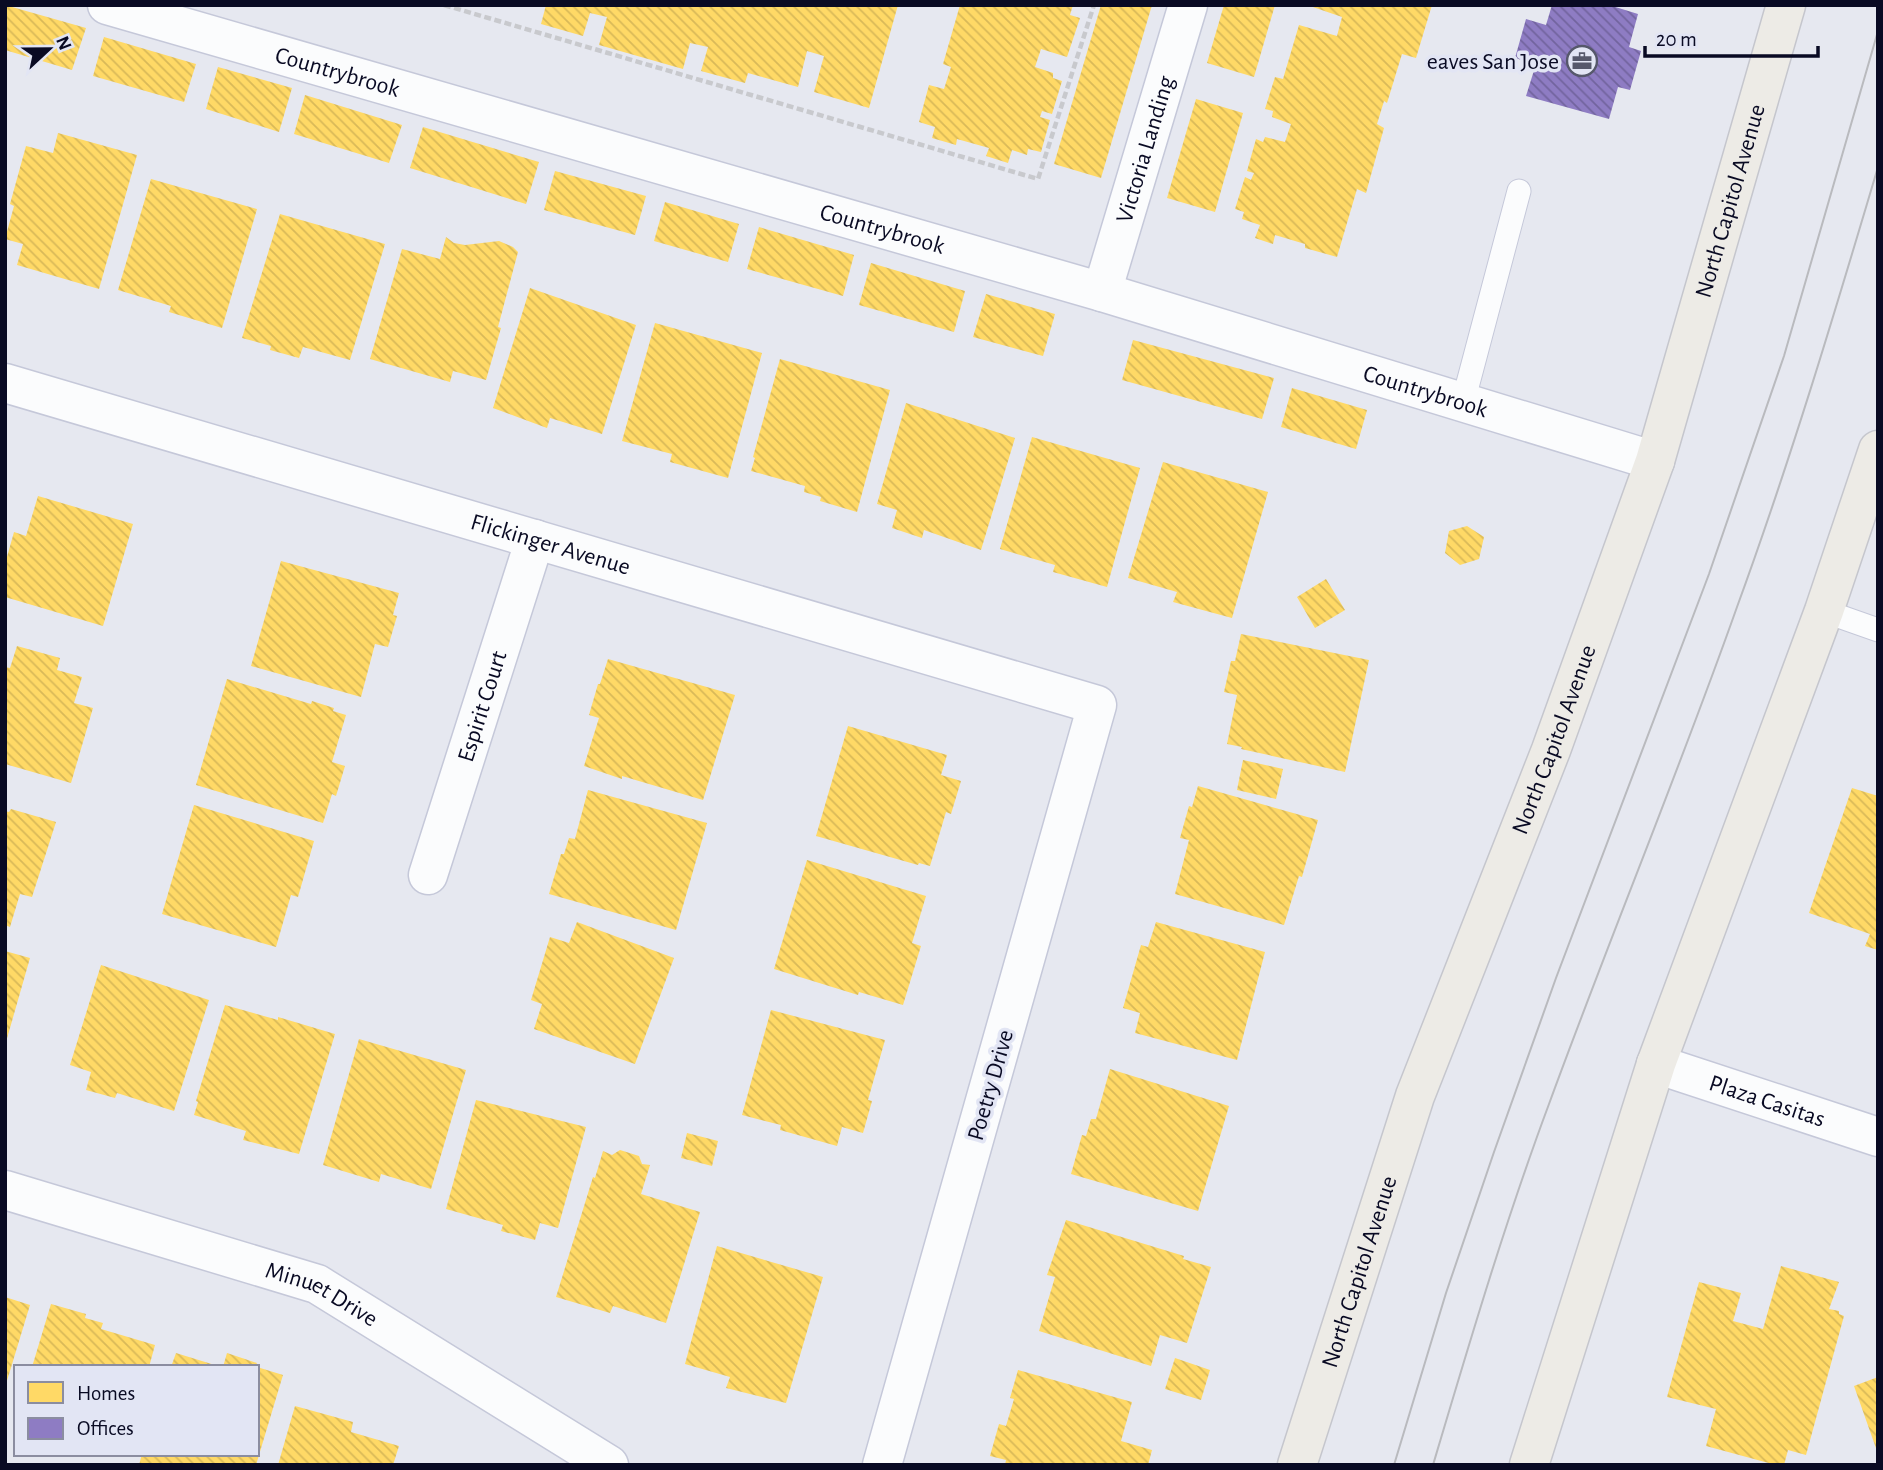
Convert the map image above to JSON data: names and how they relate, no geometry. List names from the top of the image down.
{
  "streets": {
    "main road": ["North Capitol Avenue"],
    "street": [
      "Countrybrook",
      "Victoria Landing",
      "Flickinger Avenue",
      "Espirit Court",
      "Poetry Drive",
      "Plaza Casitas",
      "Minuet Drive"
    ]
  },
  "crossings": [
    ["Countrybrook", "Victoria Landing"],
    ["Countrybrook", "North Capitol Avenue"],
    ["Flickinger Avenue", "Espirit Court"],
    ["Flickinger Avenue", "Poetry Drive"]
  ],
  "places": {
    "office": ["eaves San Jose"]
  },
  "legend": ["Homes", "Offices"],
  "scale_bar": "20 m",
  "north": "right"
}
